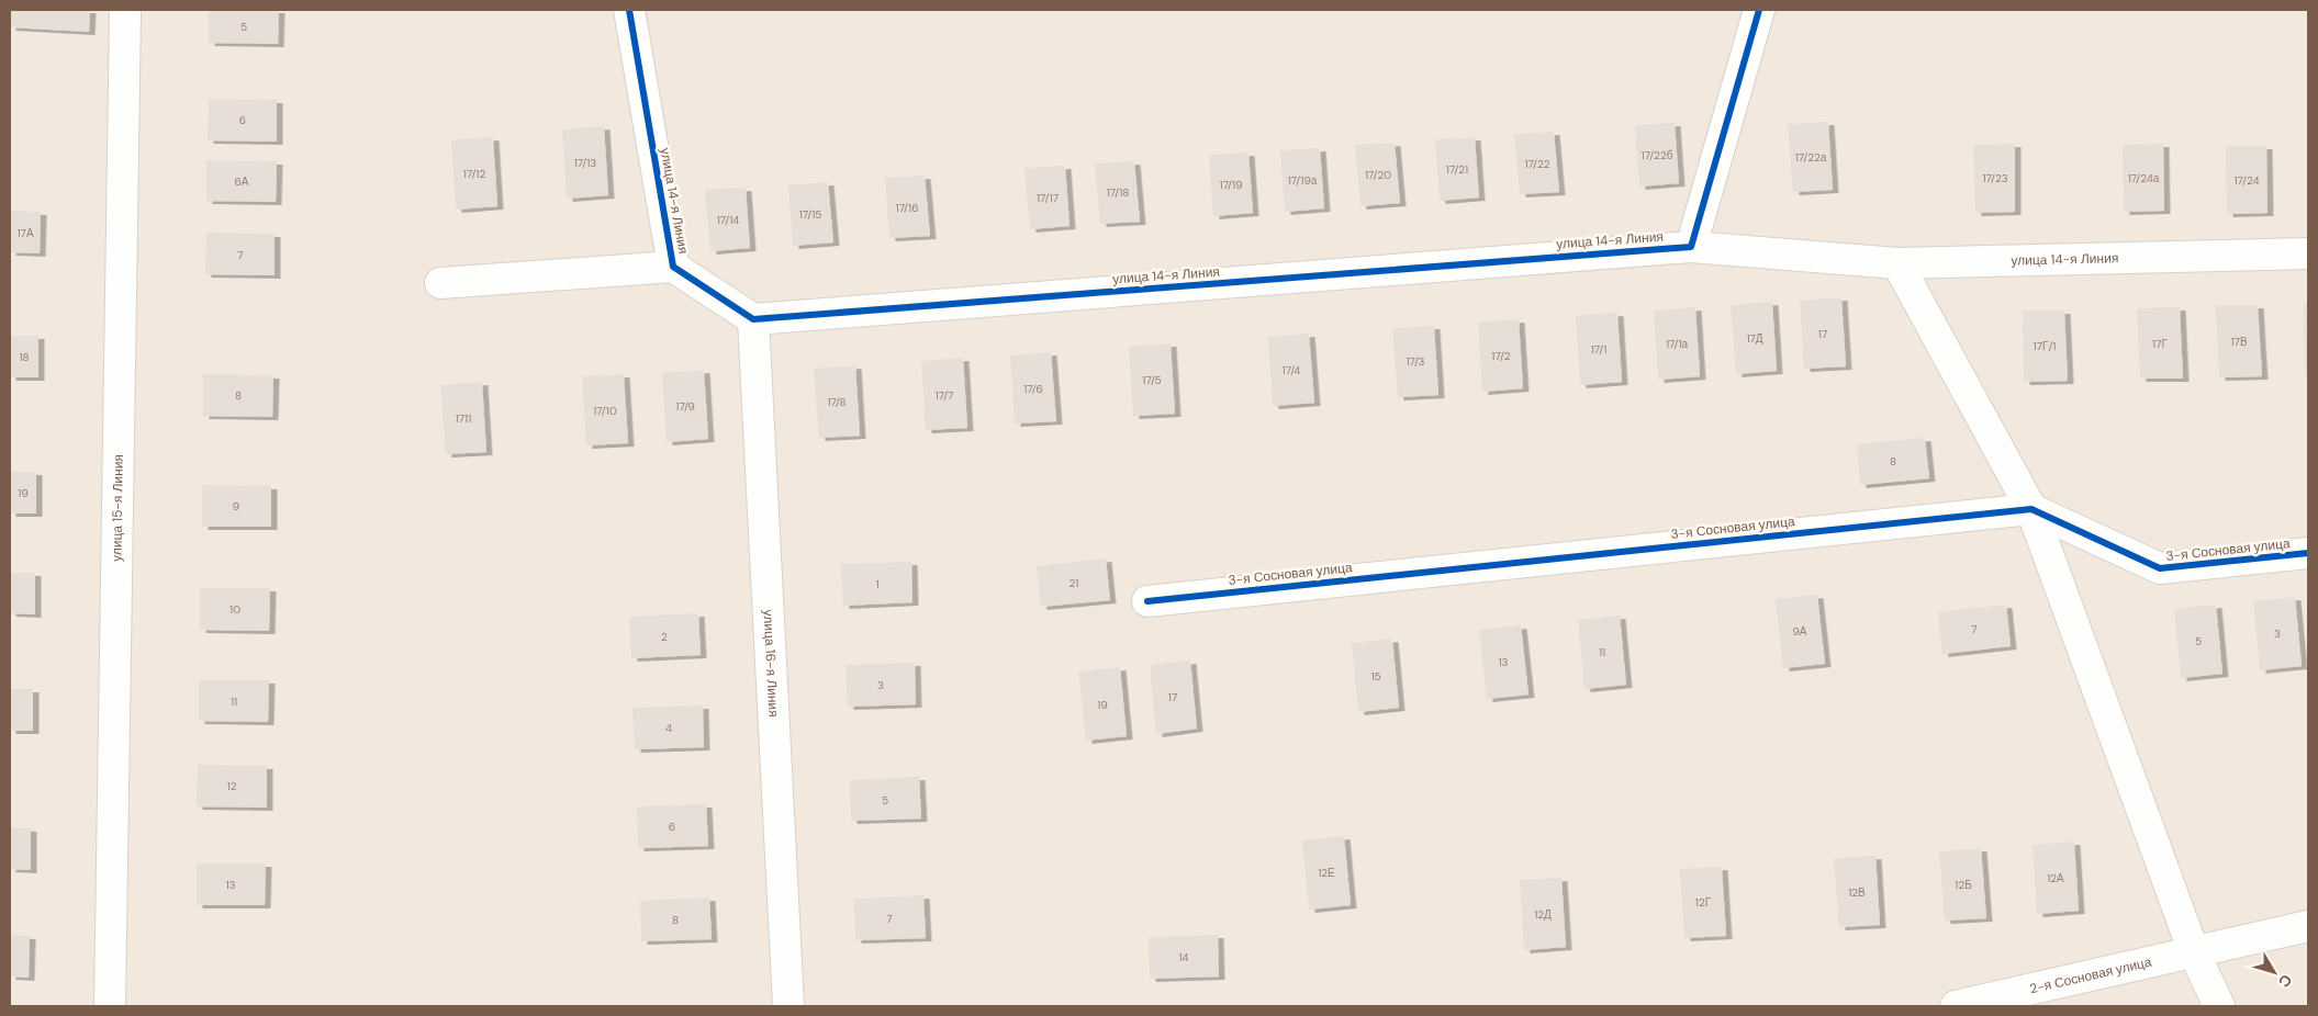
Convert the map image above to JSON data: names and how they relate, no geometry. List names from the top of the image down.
{
  "streets": {
    "street": [
      "улица 14-я Линия",
      "улица 15-я Линия",
      "3-я Сосновая улица",
      "улица 16-я Линия",
      "2-я Сосновая улица"
    ]
  },
  "crossings": [
    ["улица 14-я Линия", "улица 16-я Линия"]
  ],
  "house_numbers": [
    "5",
    "6",
    "17/22б",
    "17/22а",
    "17/13",
    "17/22",
    "17/21",
    "17/12",
    "17/20",
    "17/23",
    "17/24а",
    "17/19а",
    "17/24",
    "6А",
    "17/19",
    "17/18",
    "17/17",
    "17/16",
    "17/15",
    "17/14",
    "17А",
    "7",
    "17",
    "17Д",
    "17В",
    "17/1а",
    "17Г",
    "17Г/1",
    "17/1",
    "17/2",
    "18",
    "17/3",
    "17/4",
    "17/5",
    "17/6",
    "8",
    "17/7",
    "17/8",
    "17/9",
    "17/10",
    "1711",
    "8",
    "19",
    "9",
    "21",
    "1",
    "10",
    "7",
    "9А",
    "3",
    "2",
    "5",
    "11",
    "13",
    "15",
    "3",
    "17",
    "11",
    "19",
    "4",
    "12",
    "5",
    "6",
    "12Е",
    "12А",
    "13",
    "12Б",
    "12В",
    "12Г",
    "12Д",
    "7",
    "8",
    "14"
  ],
  "north": "bottom right"
}
